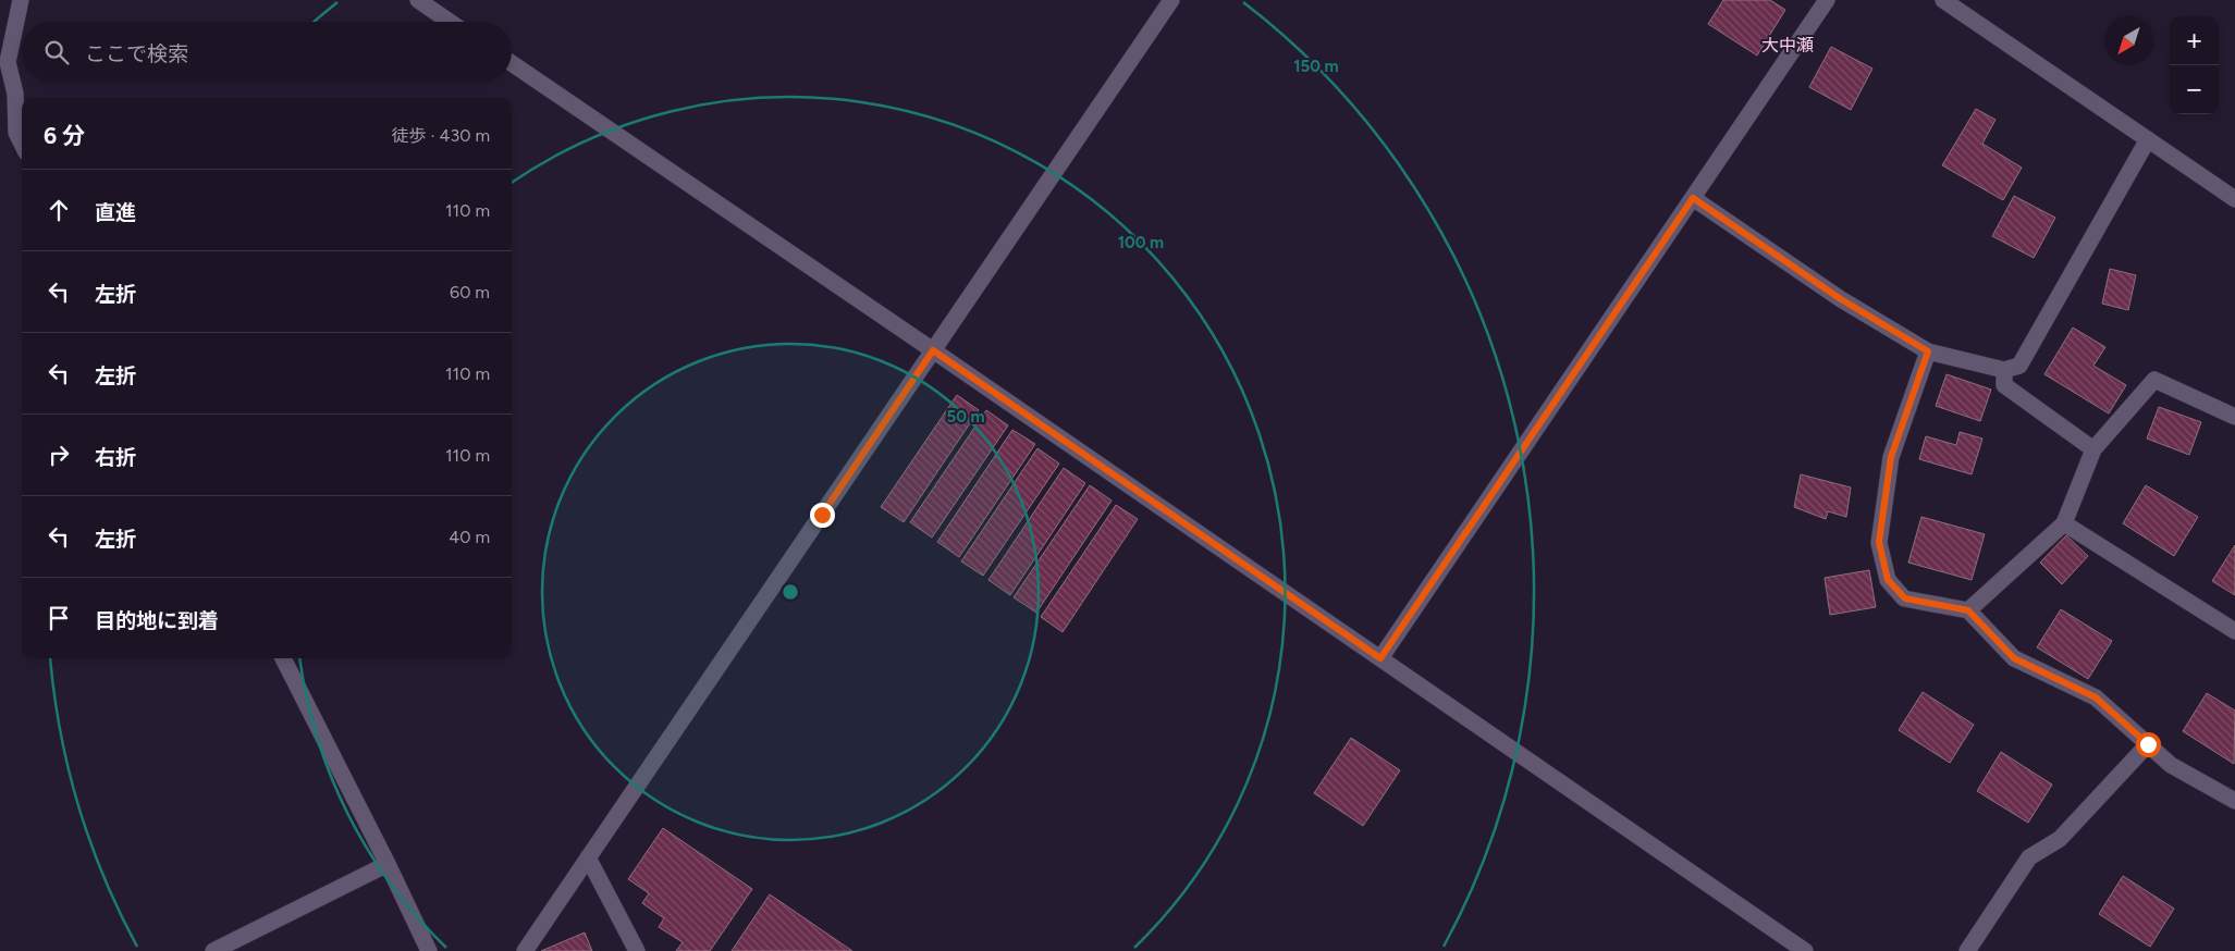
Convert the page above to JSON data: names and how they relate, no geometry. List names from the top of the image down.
{
  "districts": ["大中瀬"],
  "north": "bottom left",
  "page": {
    "map_buttons": ["+", "−"],
    "search": "ここで検索",
    "heading": ["6 分", "徒歩 · 430 m"],
    "list": [
      ["直進", "110 m"],
      ["左折", "60 m"],
      ["左折", "110 m"],
      ["右折", "110 m"],
      ["左折", "40 m"],
      "目的地に到着"
    ]
  },
  "rings": ["150 m", "100 m", "50 m"]
}
